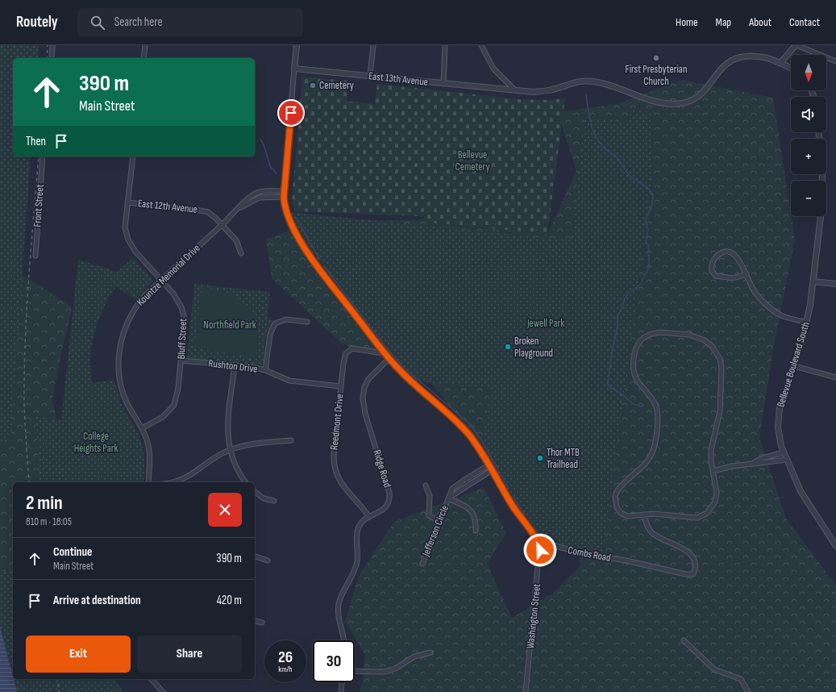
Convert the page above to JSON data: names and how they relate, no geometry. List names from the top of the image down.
{
  "streets": {
    "street": [
      "East 13th Avenue",
      "Front Street",
      "East 12th Avenue",
      "Kountze Memorial Drive",
      "Bluff Street",
      "Bellevue Boulevard South",
      "Rushton Drive",
      "Reedmont Drive",
      "Ridge Road",
      "Jefferson Circle",
      "Combs Road",
      "Washington Street"
    ]
  },
  "crossings": [
    ["East 12th Avenue", "Kountze Memorial Drive"],
    ["East 12th Avenue", "Bluff Street"],
    ["Kountze Memorial Drive", "Bluff Street"],
    ["Bluff Street", "Rushton Drive"],
    ["Rushton Drive", "Reedmont Drive"],
    ["Reedmont Drive", "Ridge Road"],
    ["Combs Road", "Washington Street"]
  ],
  "parks": [
    "Bellevue Cemetery",
    "Jewell Park",
    "Northfield Park",
    "College Heights Park"
  ],
  "places": [
    "First Presbyterian Church",
    "Cemetery",
    "Broken Playground",
    "Thor MTB Trailhead"
  ],
  "north": "bottom",
  "page": {
    "header": "Routely",
    "search": "Search here",
    "nav": [
      "Home",
      "Map",
      "About",
      "Contact"
    ],
    "map_buttons": ["+", "−"],
    "turn": ["390 m", "Main Street"],
    "then": "Then",
    "heading": ["2 min", "810 m · 18:05"],
    "list": [
      {
        "name": "Continue",
        "note": "Main Street",
        "value": "390 m"
      },
      {
        "name": "Arrive at destination",
        "value": "420 m"
      }
    ],
    "buttons": ["Exit", "Share"],
    "speed": "26 km/h",
    "limit": "30"
  }
}
